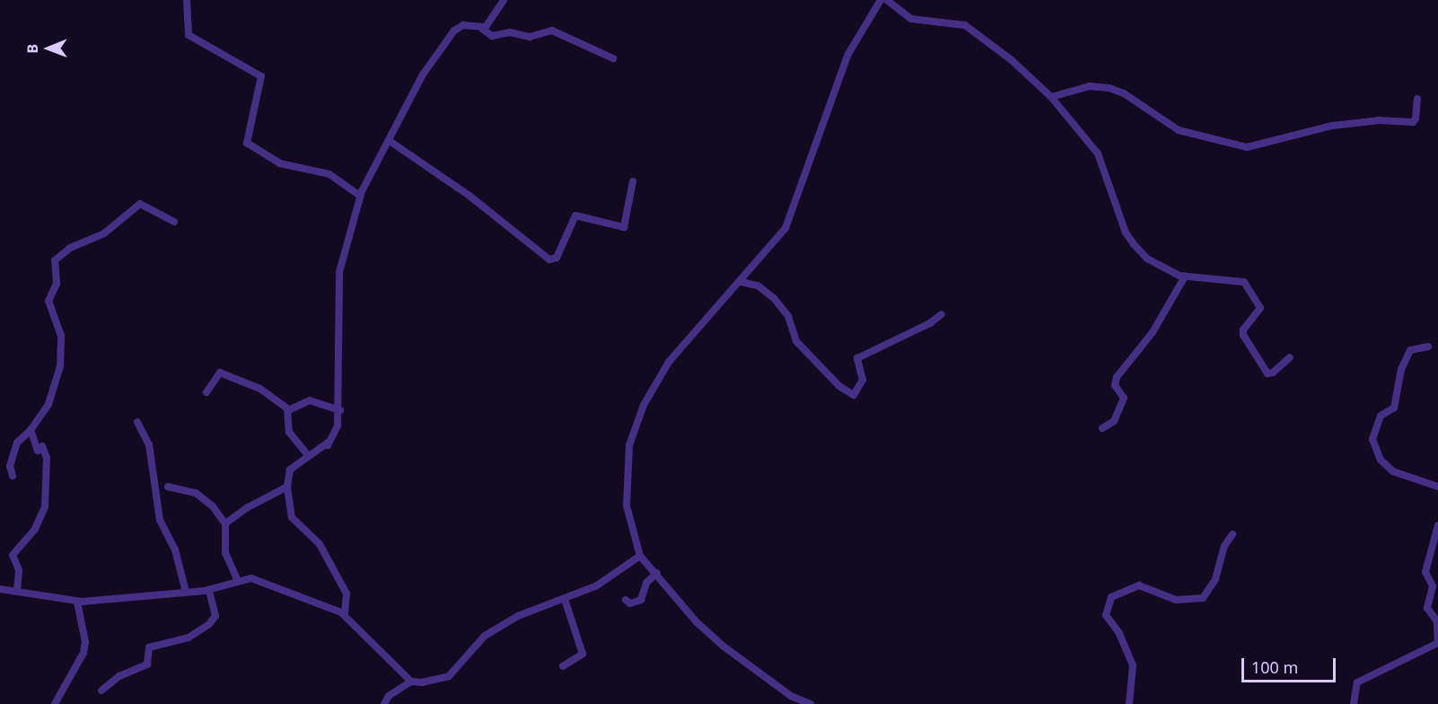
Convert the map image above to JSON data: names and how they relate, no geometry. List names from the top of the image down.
{
  "scale_bar": "100 m",
  "north": "left"
}
